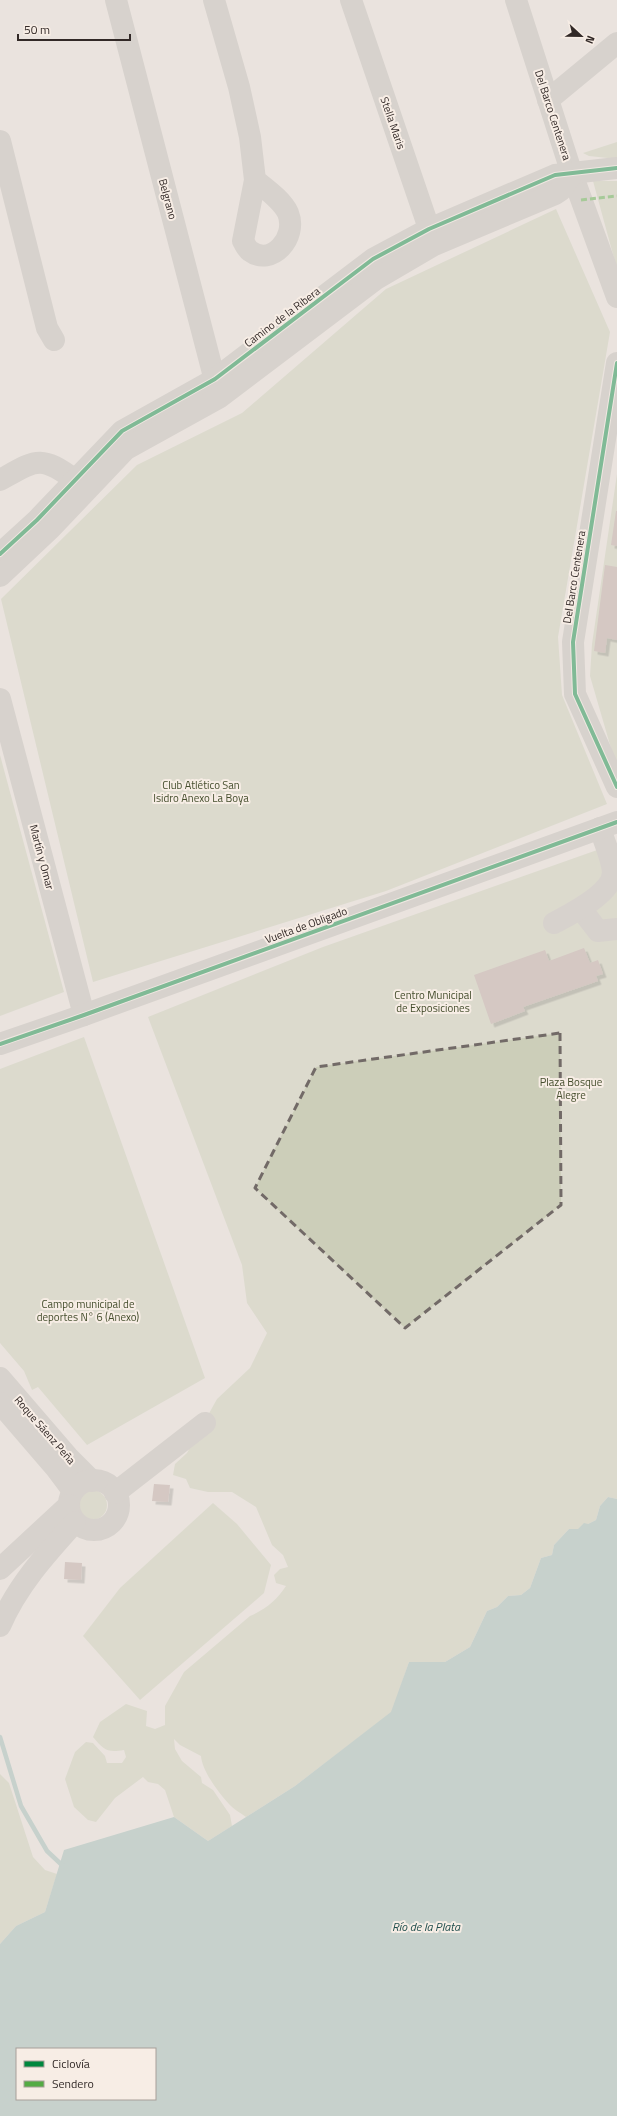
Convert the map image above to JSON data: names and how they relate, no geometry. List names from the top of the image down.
{
  "streets": {
    "street": [
      "Del Barco Centenera",
      "Stella Maris",
      "Belgrano",
      "Camino de la Ribera",
      "Martín y Omar",
      "Vuelta de Obligado",
      "Roque Sáenz Peña"
    ]
  },
  "crossings": [
    ["Del Barco Centenera", "Camino de la Ribera"],
    ["Stella Maris", "Camino de la Ribera"],
    ["Belgrano", "Camino de la Ribera"],
    ["Martín y Omar", "Vuelta de Obligado"]
  ],
  "water": ["Río de la Plata"],
  "parks": [
    "Club Atlético San Isidro Anexo La Boya",
    "Centro Municipal de Exposiciones",
    "Plaza Bosque Alegre",
    "Campo municipal de deportes N° 6 (Anexo)"
  ],
  "legend": ["Ciclovía", "Sendero"],
  "scale_bar": "50 m",
  "north": "right"
}
